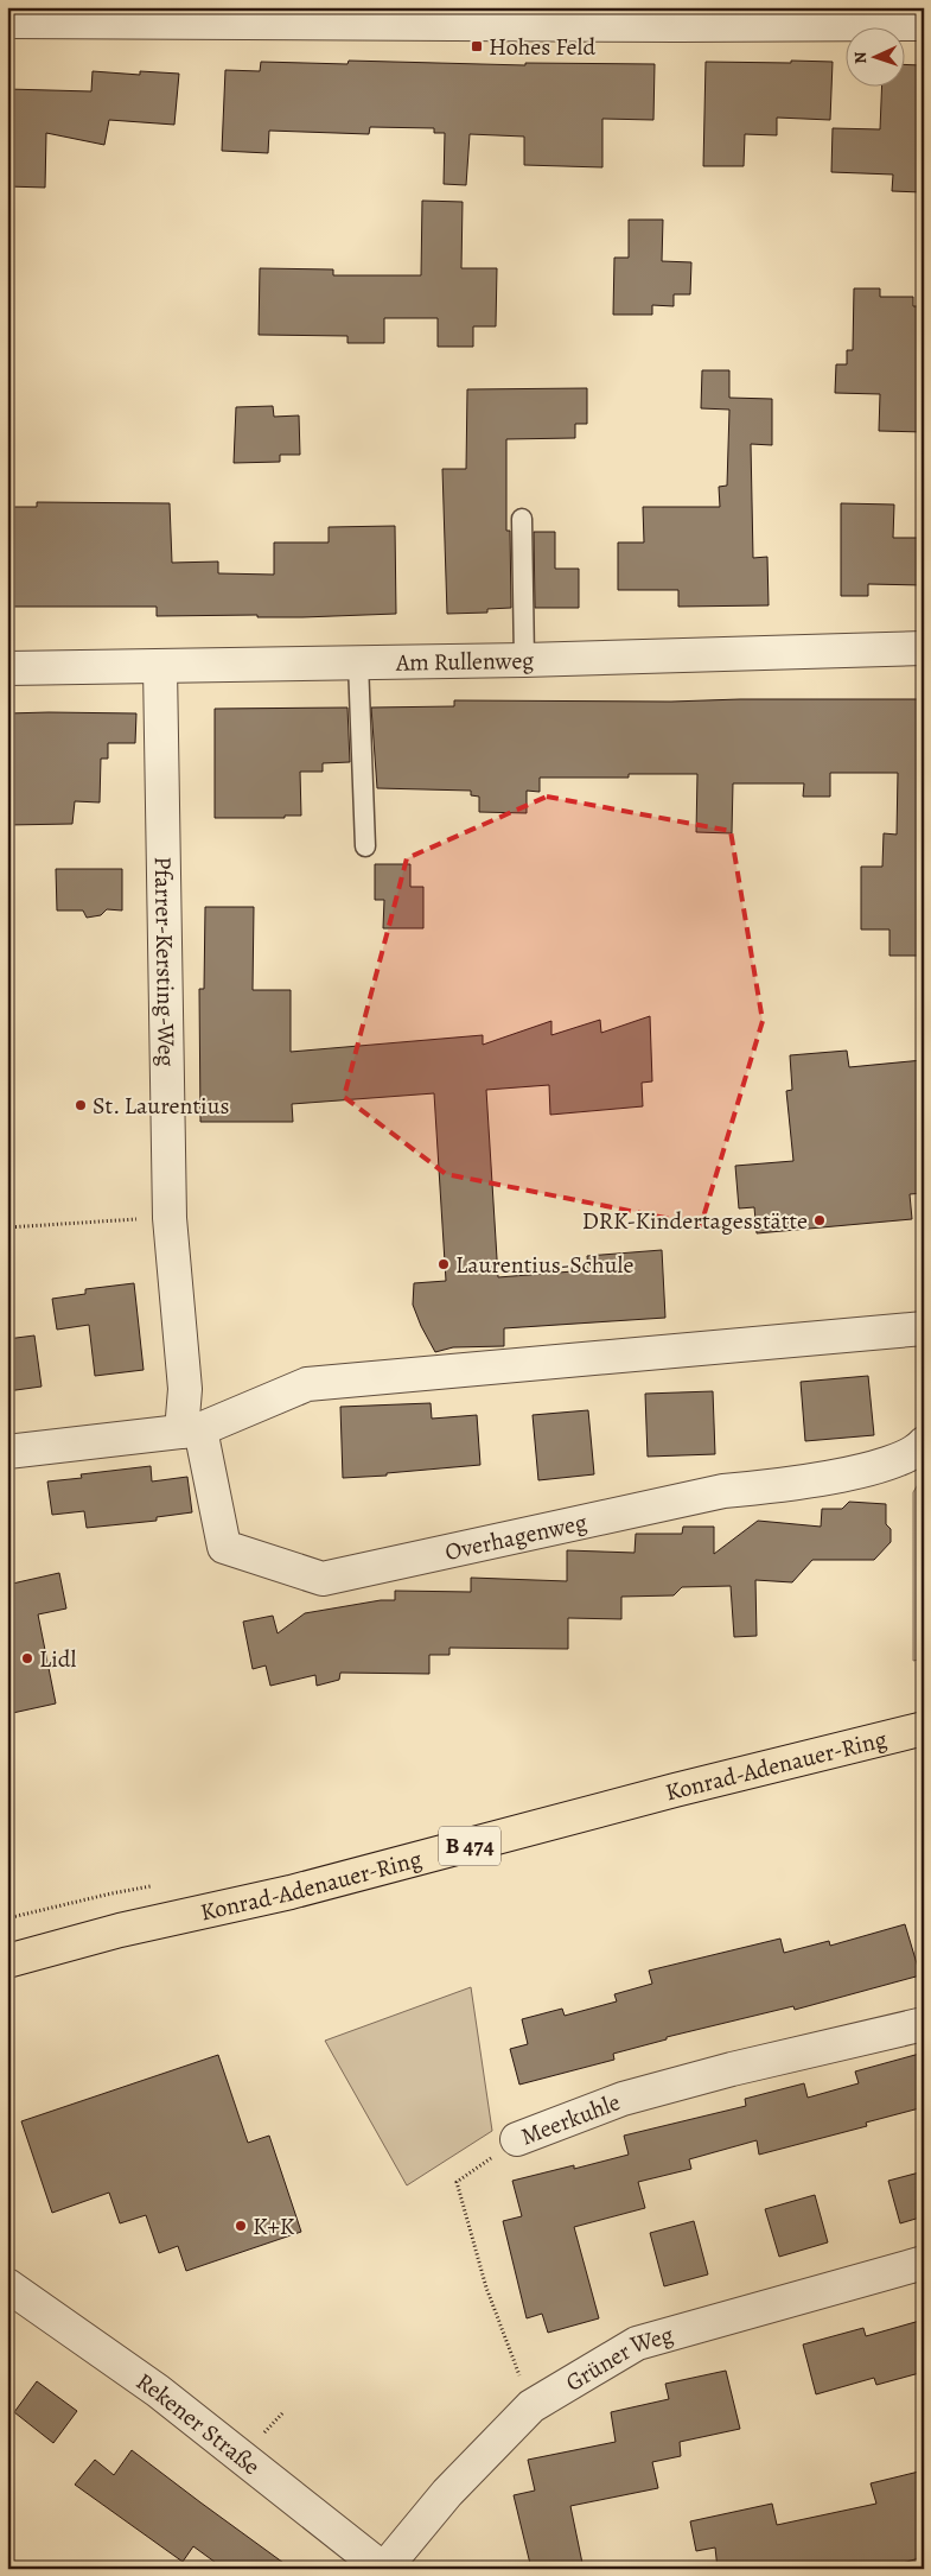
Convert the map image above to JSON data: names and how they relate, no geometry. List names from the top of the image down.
{
  "streets": {
    "main road": ["Konrad-Adenauer-Ring", "B 474"],
    "street": [
      "Am Rullenweg",
      "Pfarrer-Kersting-Weg",
      "Overhagenweg",
      "Meerkuhle",
      "Grüner Weg",
      "Rekener Straße"
    ]
  },
  "crossings": [
    ["Am Rullenweg", "Pfarrer-Kersting-Weg"],
    ["Pfarrer-Kersting-Weg", "Overhagenweg"],
    ["Meerkuhle", "Grüner Weg"],
    ["Grüner Weg", "Rekener Straße"]
  ],
  "places": {
    "transit": ["Hohes Feld"],
    "other": [
      "St. Laurentius",
      "DRK-Kindertagesstätte",
      "Laurentius-Schule",
      "Lidl",
      "K+K"
    ]
  },
  "north": "left"
}
